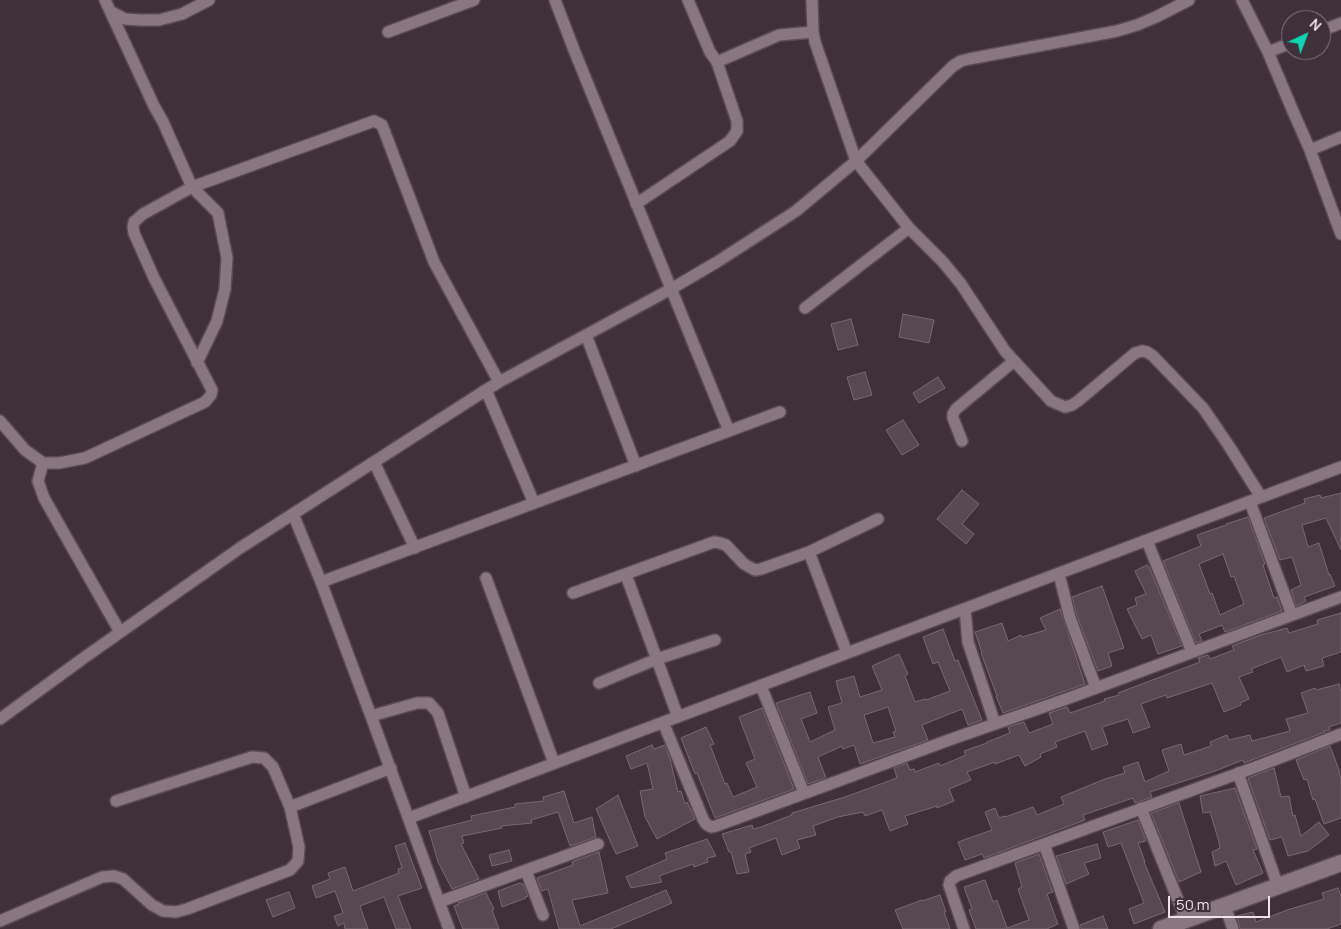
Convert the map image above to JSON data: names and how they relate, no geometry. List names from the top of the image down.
{
  "scale_bar": "50 m",
  "north": "top right"
}
